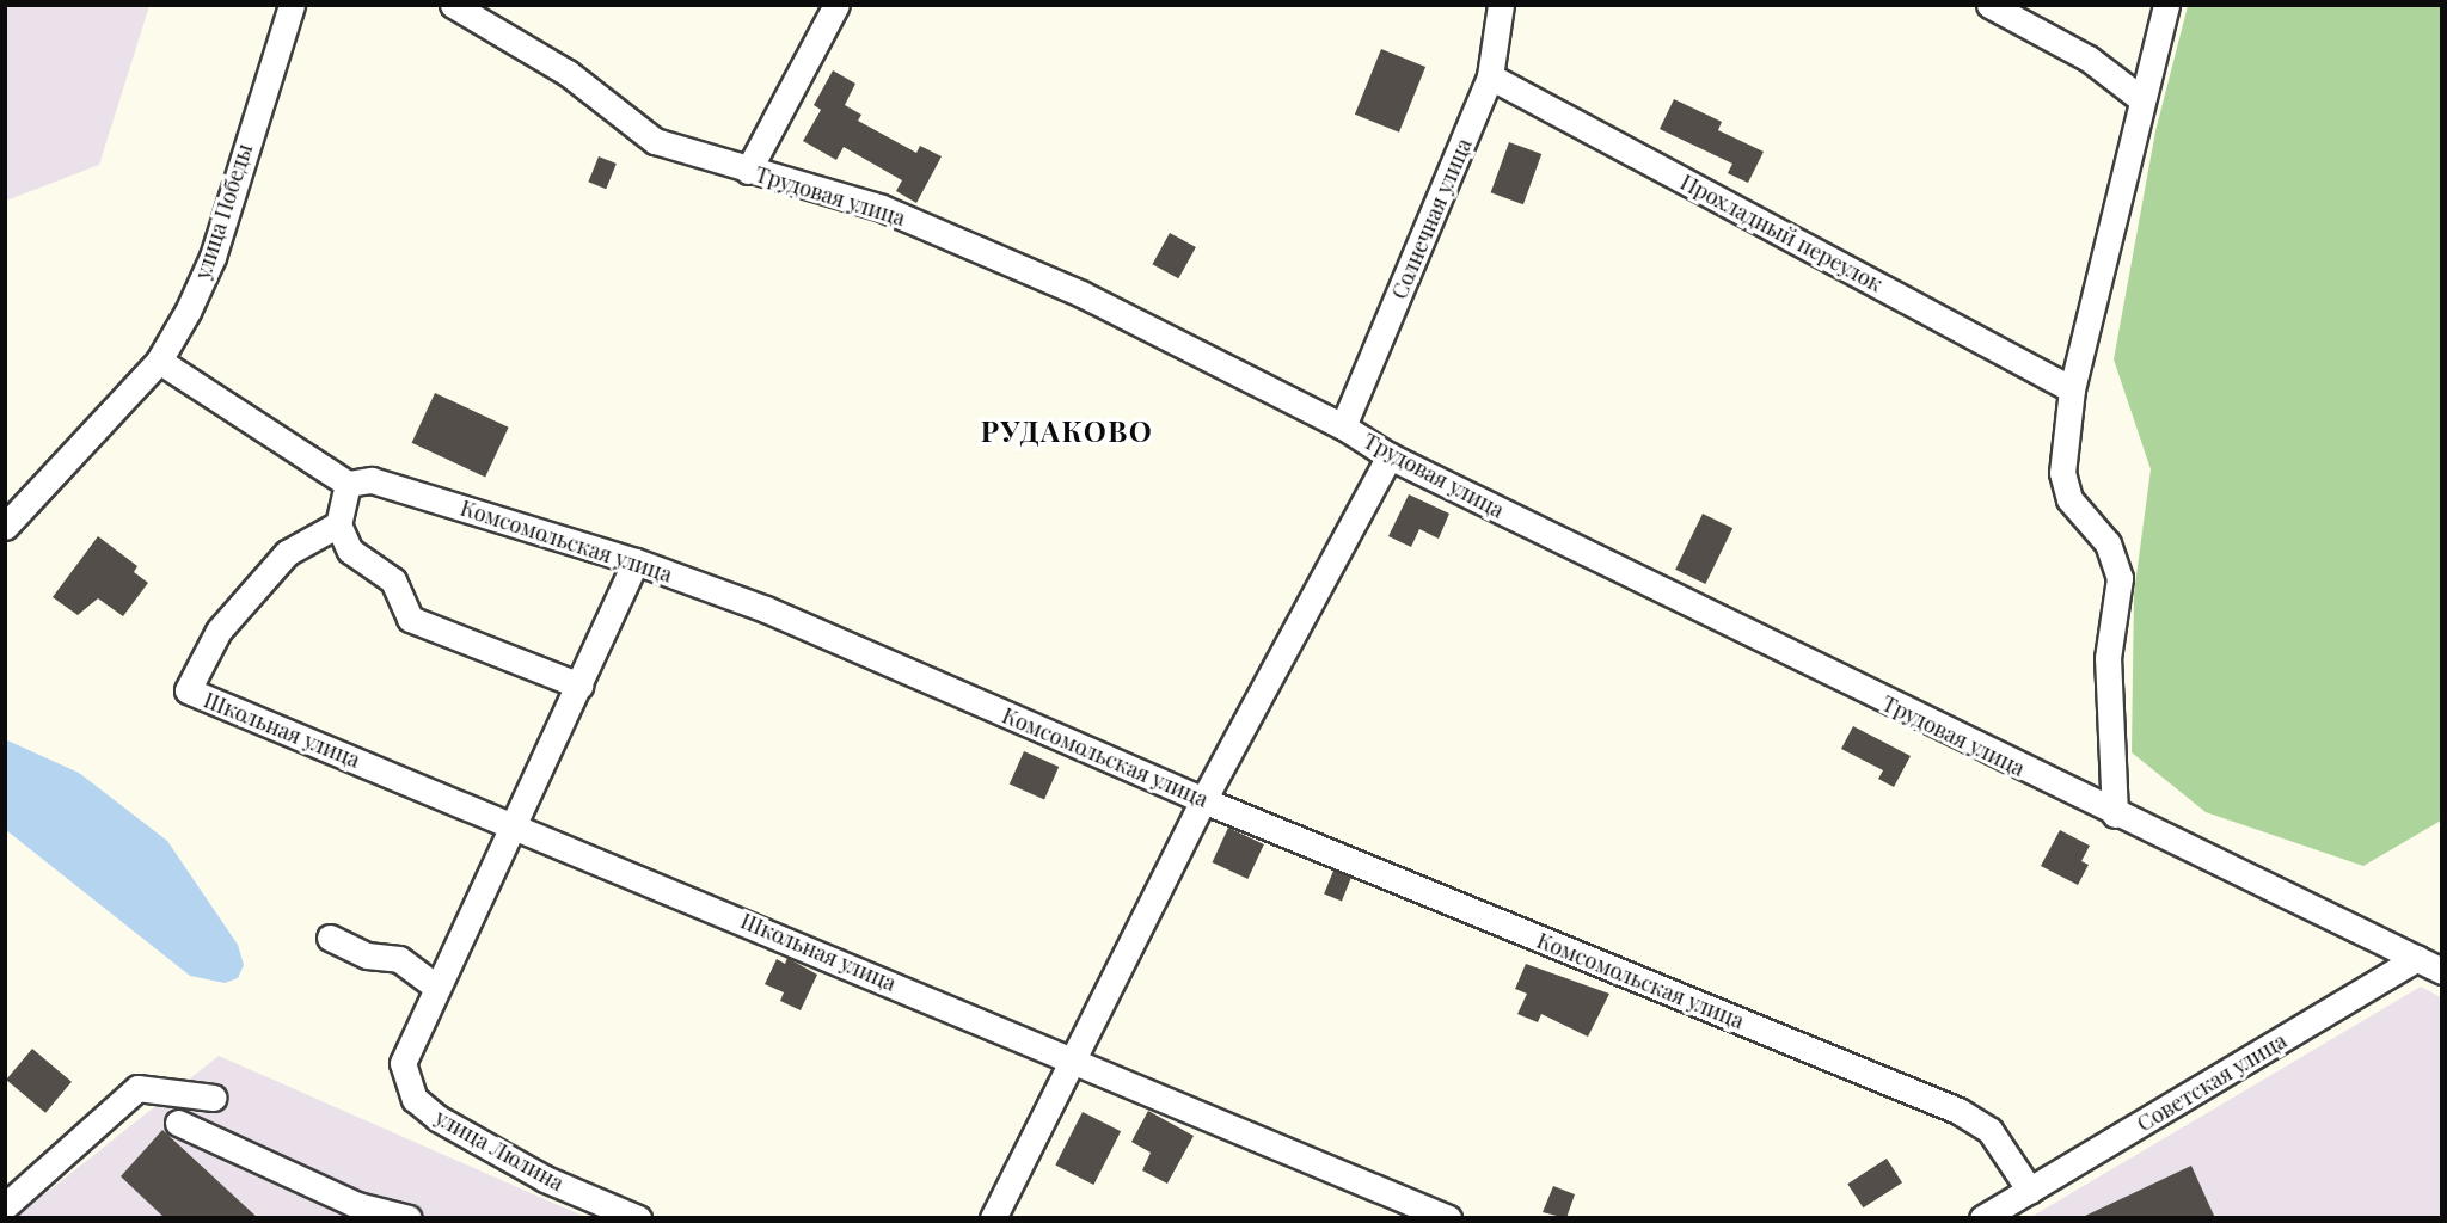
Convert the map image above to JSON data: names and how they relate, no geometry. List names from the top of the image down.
{
  "streets": {
    "street": [
      "Трудовая улица",
      "улица Победы",
      "Солнечная улица",
      "Прохладный переулок",
      "Комсомольская улица",
      "Школьная улица",
      "Советская улица",
      "улица Люлина"
    ]
  },
  "crossings": [
    ["Трудовая улица", "Солнечная улица"],
    ["Трудовая улица", "Советская улица"],
    ["Солнечная улица", "Прохладный переулок"],
    ["Комсомольская улица", "Советская улица"]
  ],
  "districts": ["РУДАКОВО"]
}
